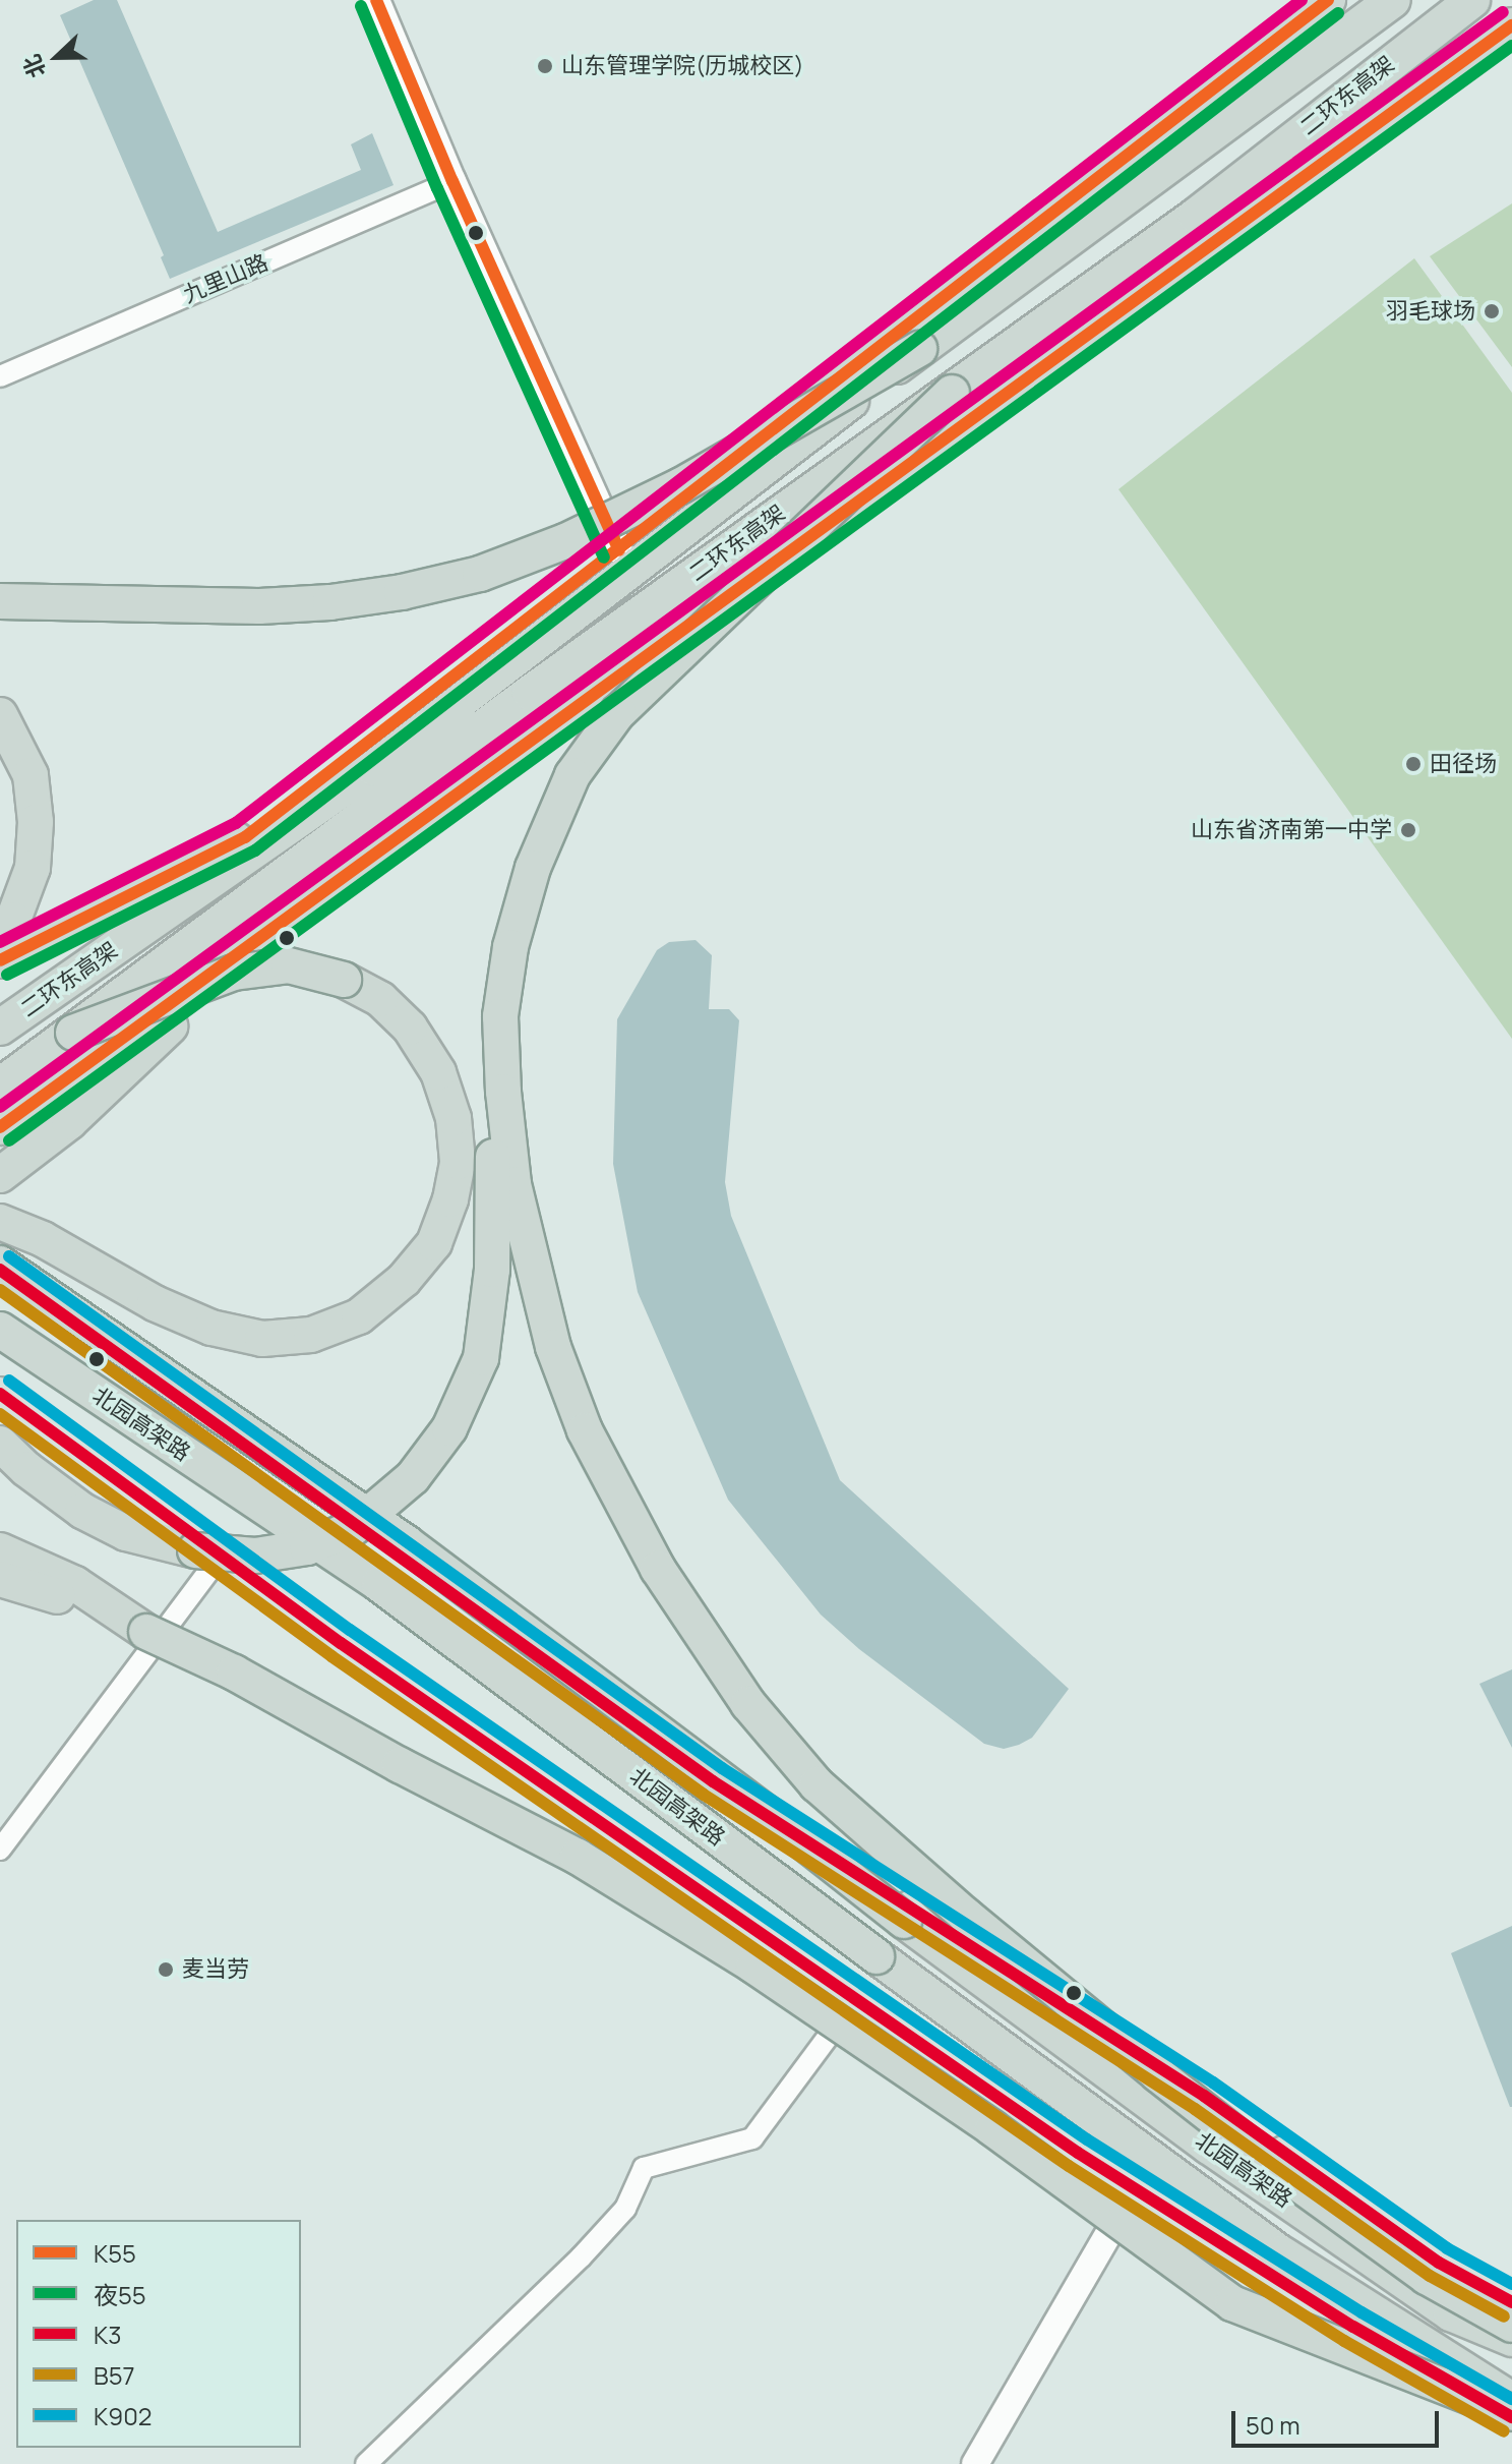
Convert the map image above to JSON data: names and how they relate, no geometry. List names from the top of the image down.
{
  "streets": {
    "highway": ["二环东高架", "北园高架路"],
    "street": ["九里山路"]
  },
  "places": [
    "山东管理学院(历城校区)",
    "羽毛球场",
    "田径场",
    "山东省济南第一中学",
    "麦当劳"
  ],
  "lines": [
    "transit line K55",
    "transit line 夜55",
    "transit line K902",
    "transit line K3",
    "transit line B57"
  ],
  "legend": [
    "K55",
    "夜55",
    "K3",
    "B57",
    "K902"
  ],
  "scale_bar": "50 m",
  "north": "left"
}
